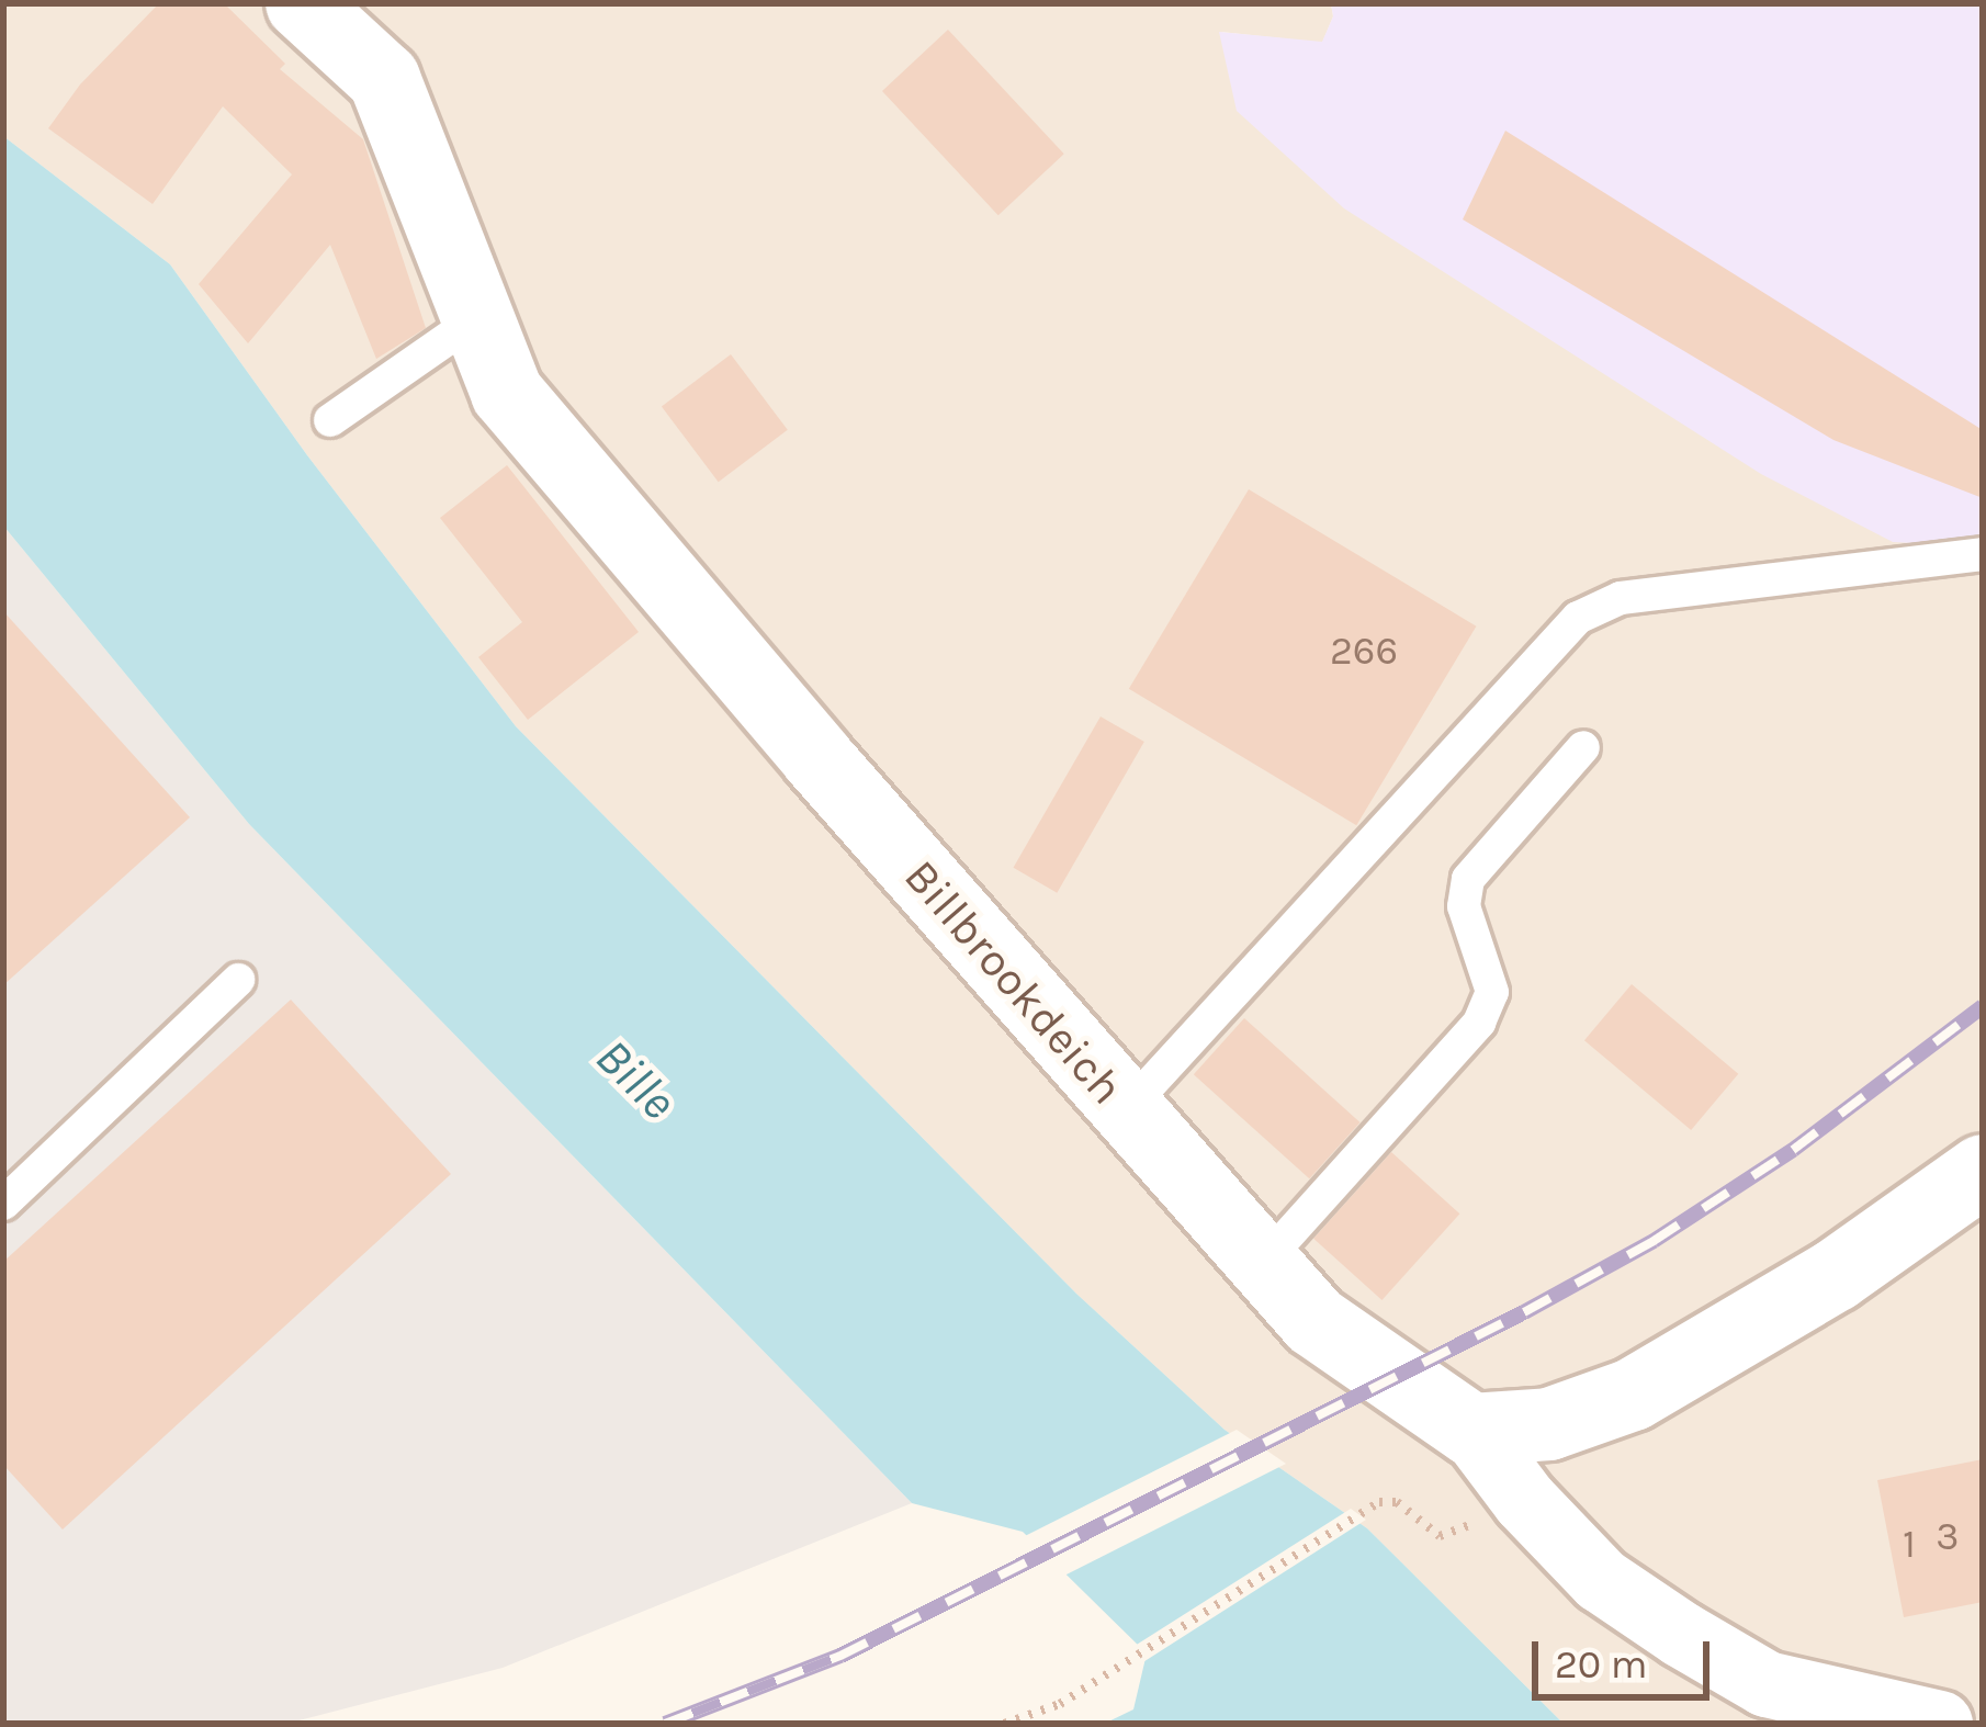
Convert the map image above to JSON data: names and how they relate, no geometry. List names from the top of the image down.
{
  "streets": {
    "street": ["Billbrookdeich"]
  },
  "water": ["Bille"],
  "house_numbers": ["266", "3", "1"],
  "scale_bar": "20 m"
}
